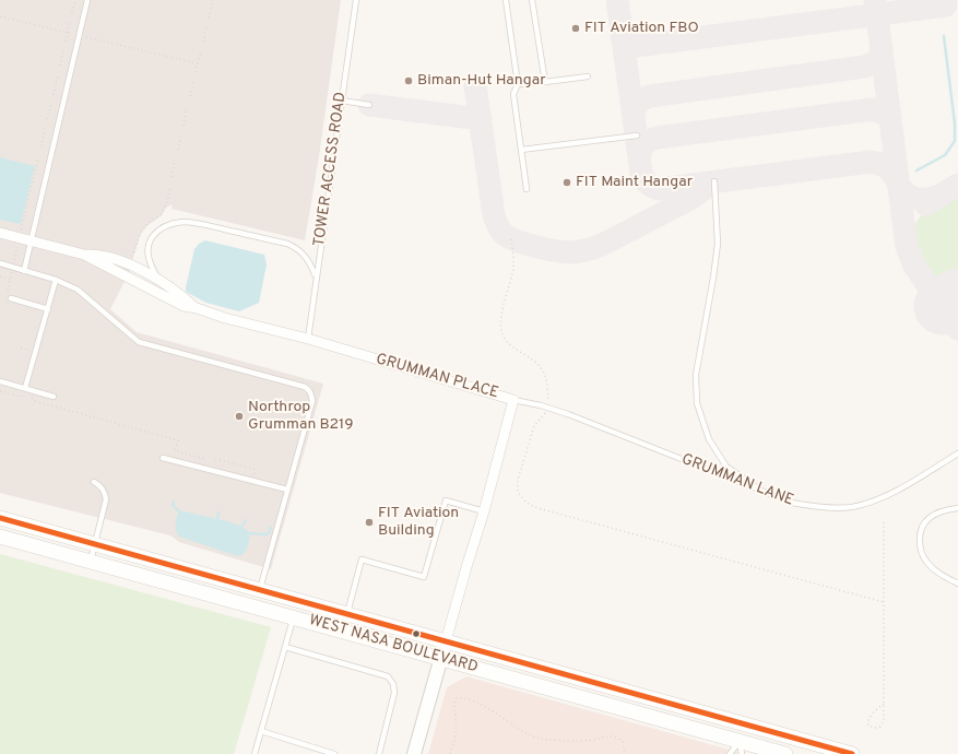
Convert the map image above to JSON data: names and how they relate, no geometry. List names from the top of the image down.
{
  "streets": {
    "main road": ["WEST NASA BOULEVARD"],
    "street": ["GRUMMAN PLACE"],
    "lane": ["TOWER ACCESS ROAD", "GRUMMAN LANE"]
  },
  "crossings": [
    ["TOWER ACCESS ROAD", "GRUMMAN PLACE"],
    ["GRUMMAN PLACE", "GRUMMAN LANE"],
    ["GRUMMAN PLACE", "WEST NASA BOULEVARD"]
  ],
  "places": [
    "FIT Aviation FBO",
    "Biman-Hut Hangar",
    "FIT Maint Hangar",
    "Northrop Grumman B219",
    "FIT Aviation Building"
  ]
}
